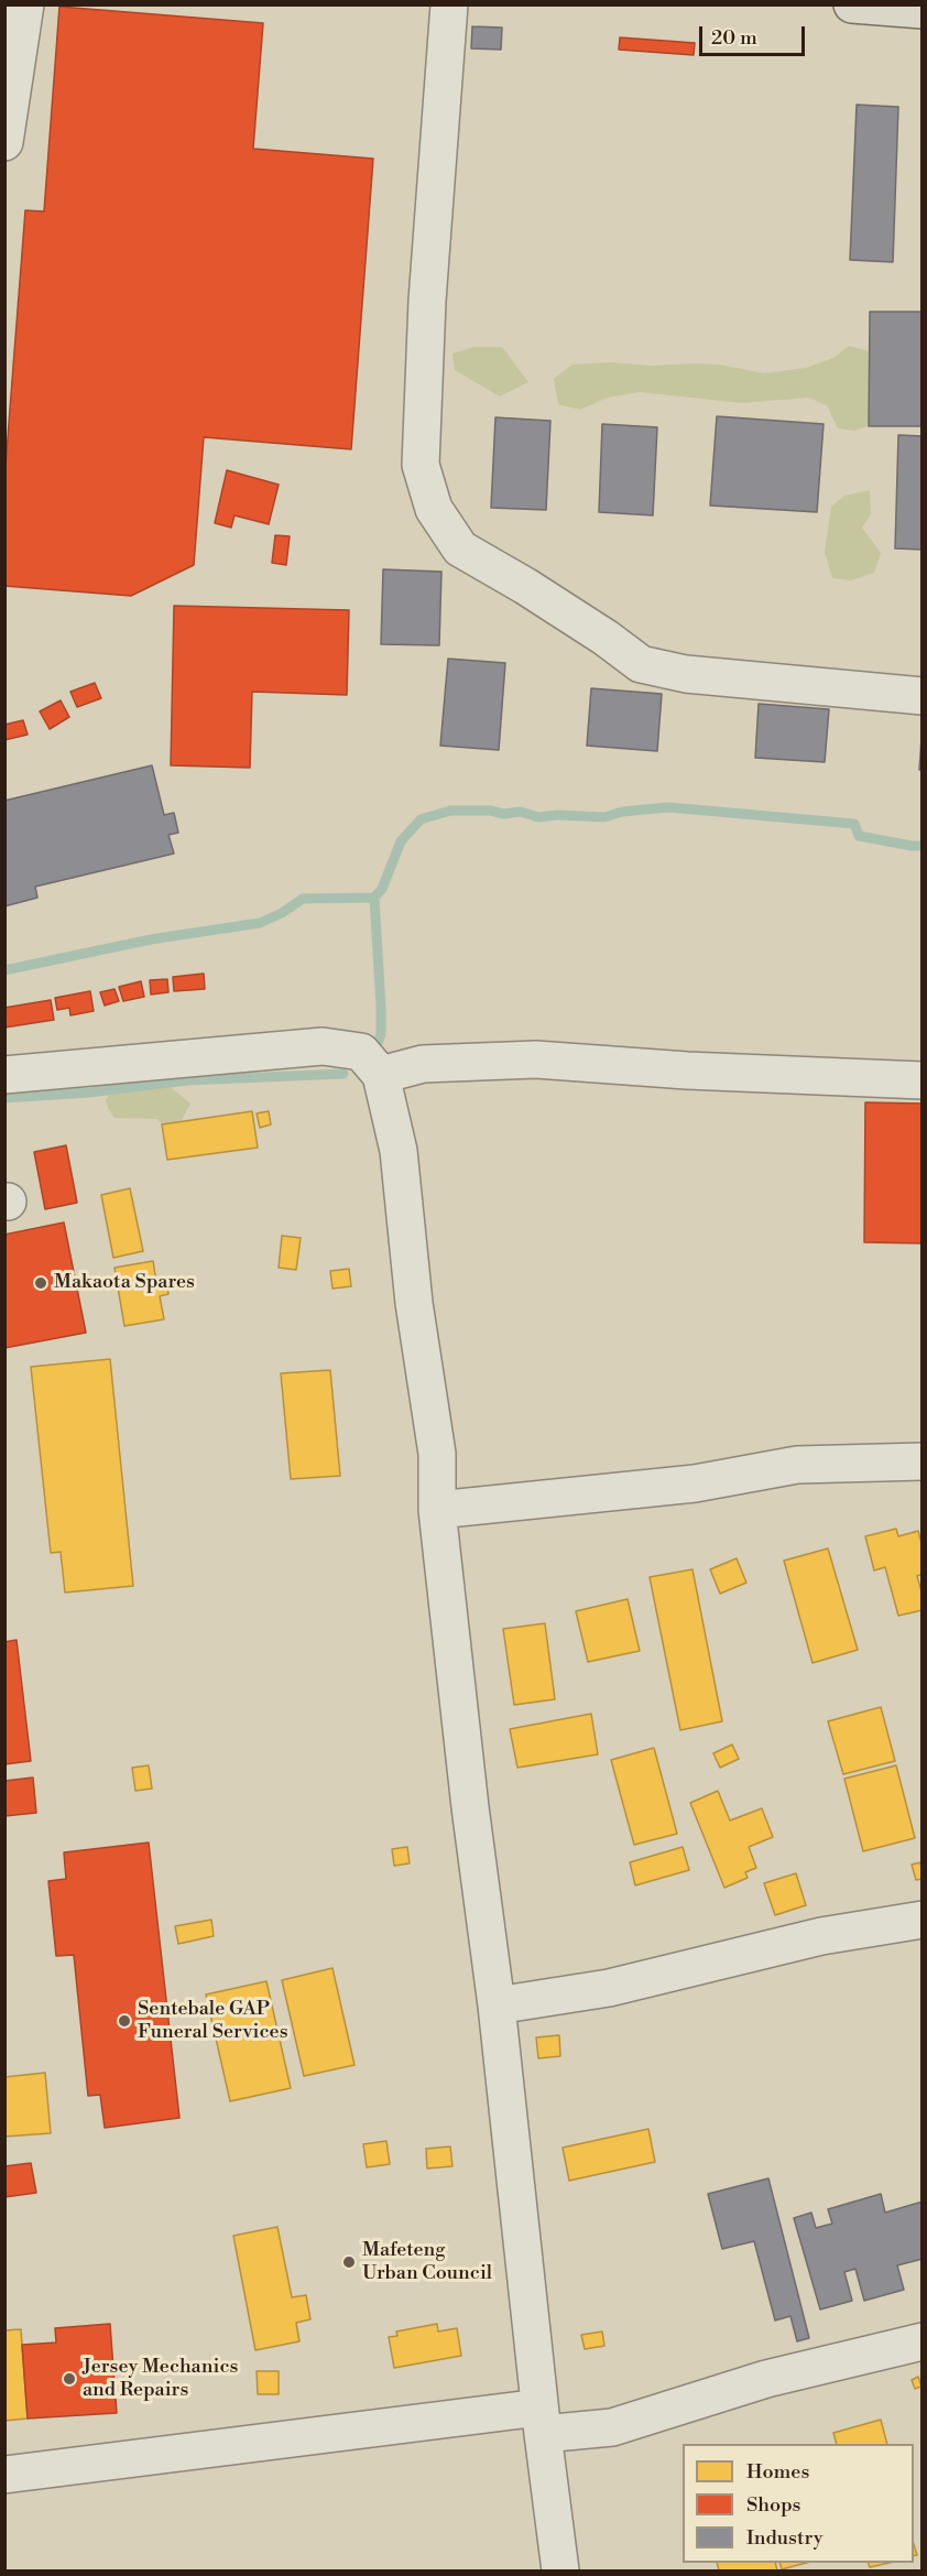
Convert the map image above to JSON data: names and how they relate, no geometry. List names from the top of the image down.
{
  "places": [
    "Makaota Spares",
    "Sentebale GAP Funeral Services",
    "Mafeteng Urban Council",
    "Jersey Mechanics and Repairs"
  ],
  "legend": ["Homes", "Shops", "Industry"],
  "scale_bar": "20 m"
}
